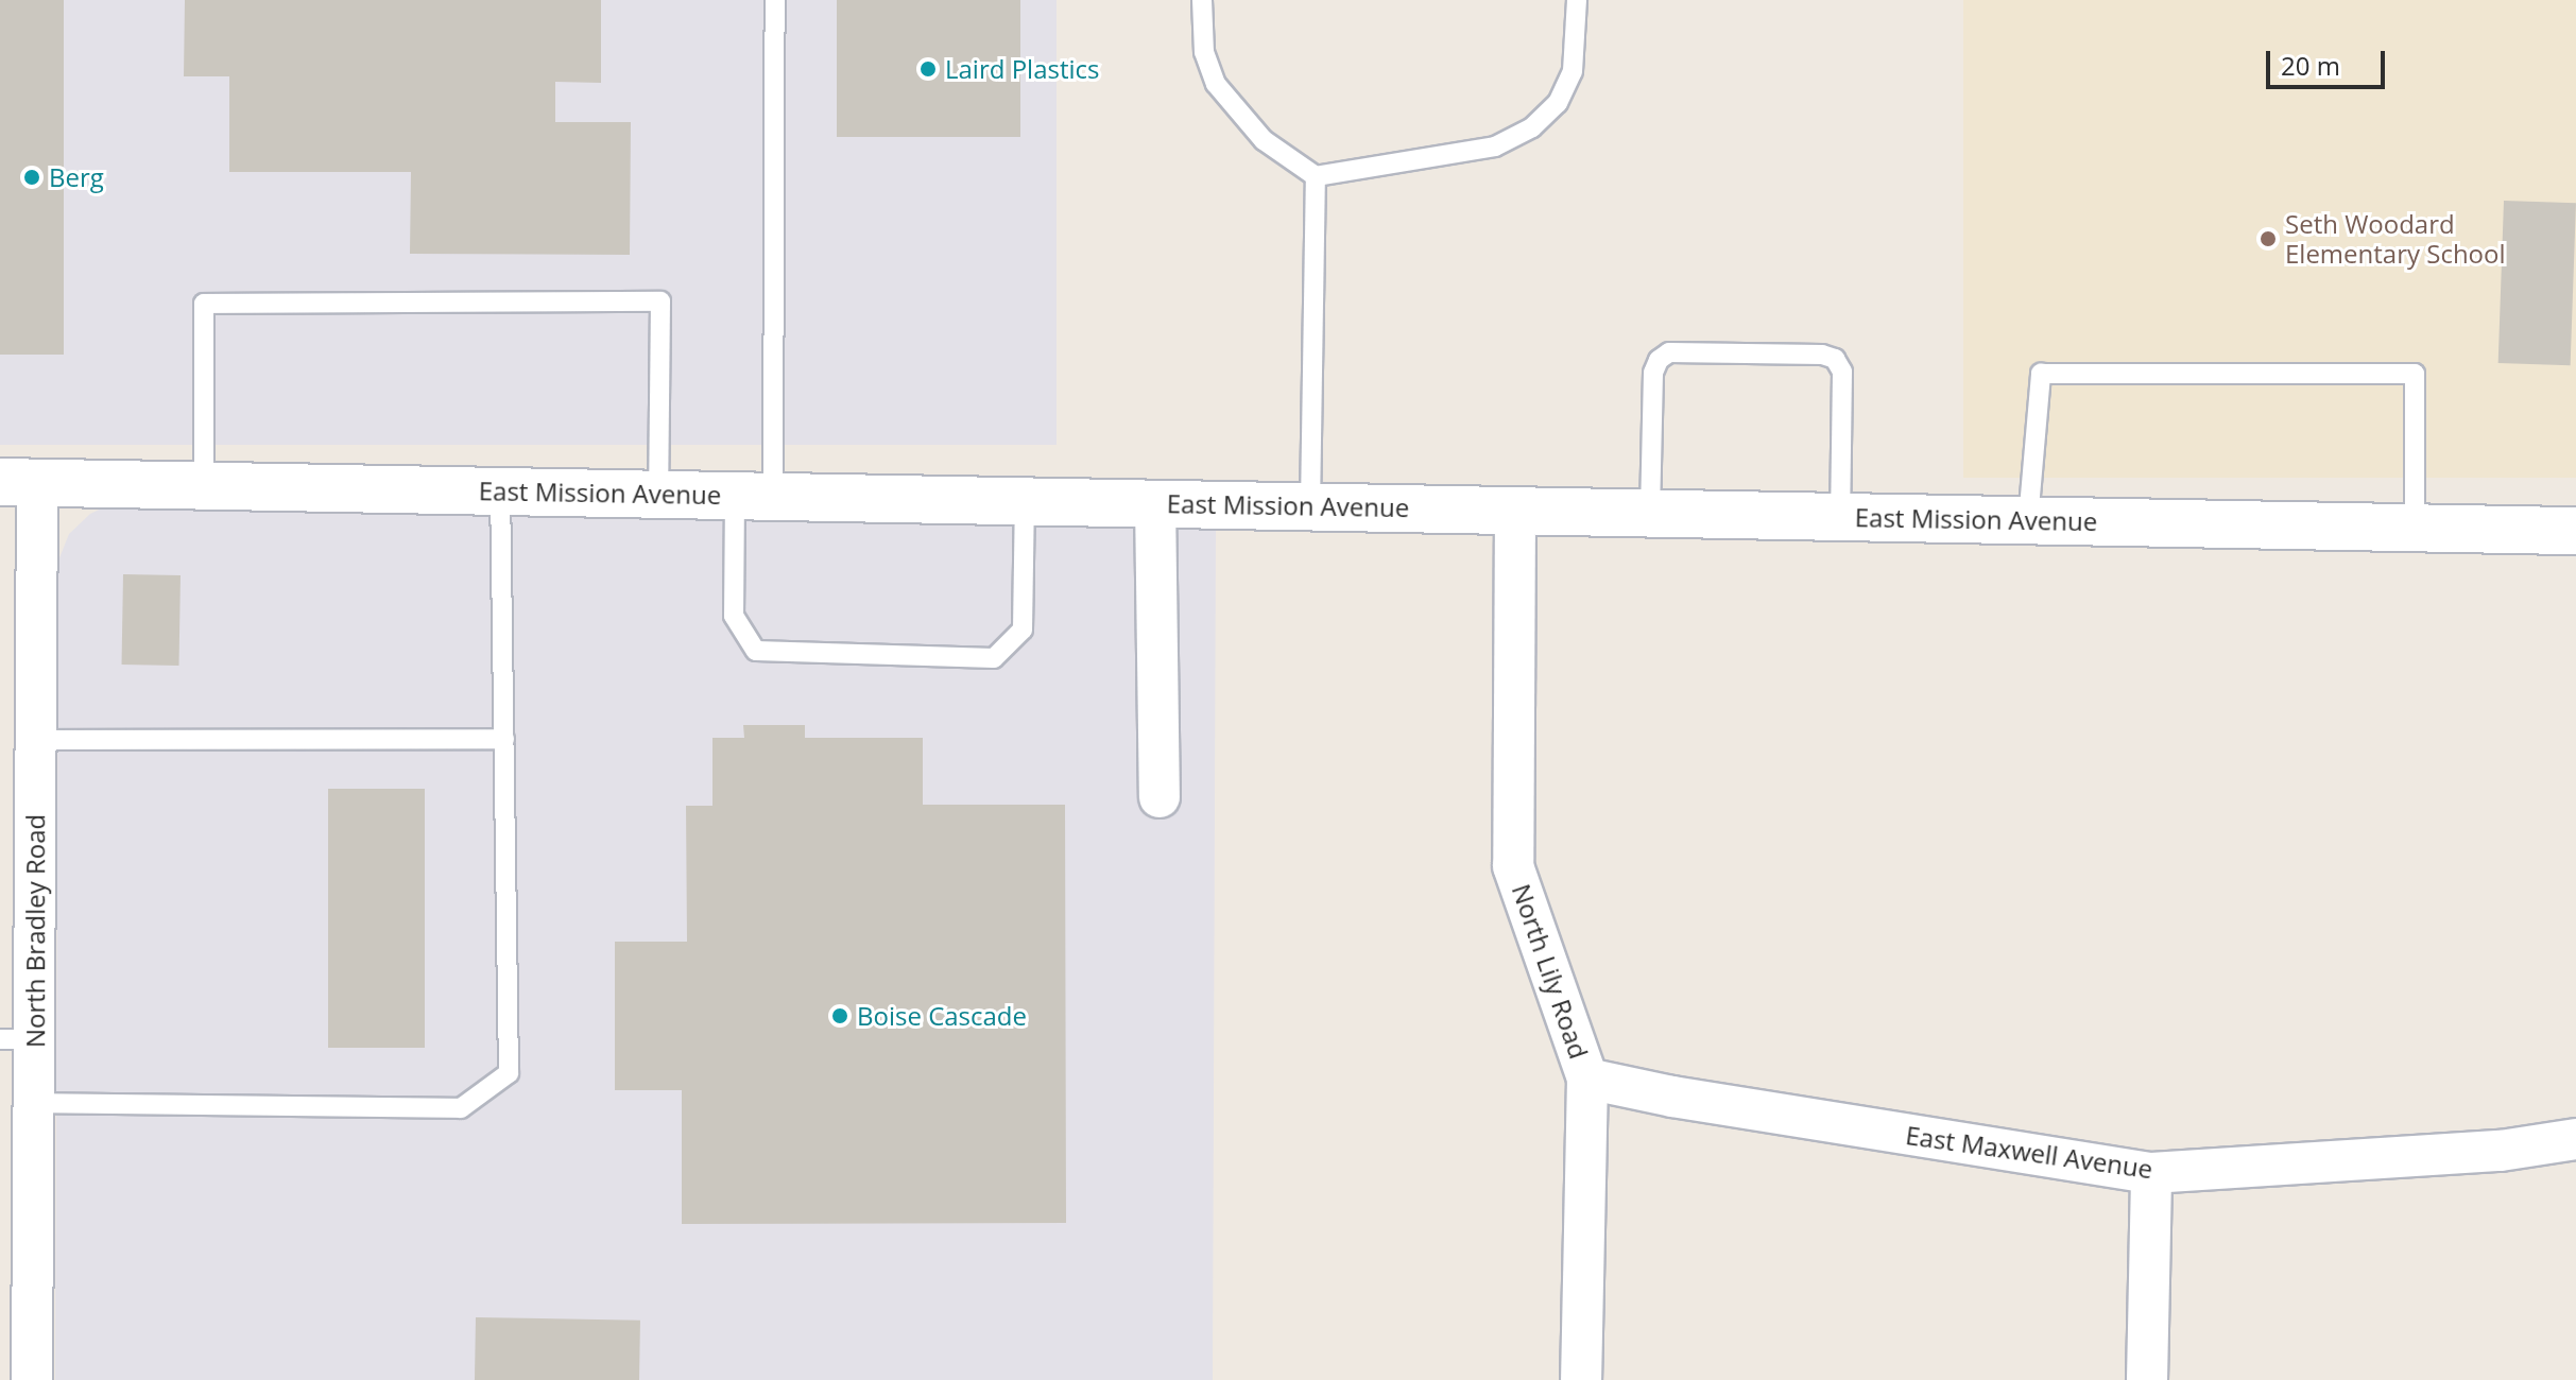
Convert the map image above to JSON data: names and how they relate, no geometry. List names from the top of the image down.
{
  "streets": {
    "street": [
      "East Mission Avenue",
      "North Bradley Road",
      "North Lily Road",
      "East Maxwell Avenue"
    ]
  },
  "crossings": [
    ["East Mission Avenue", "North Bradley Road"],
    ["East Mission Avenue", "North Lily Road"],
    ["North Lily Road", "East Maxwell Avenue"]
  ],
  "places": [
    "Laird Plastics",
    "Berg",
    "Seth Woodard Elementary School",
    "Boise Cascade"
  ],
  "scale_bar": "20 m"
}
